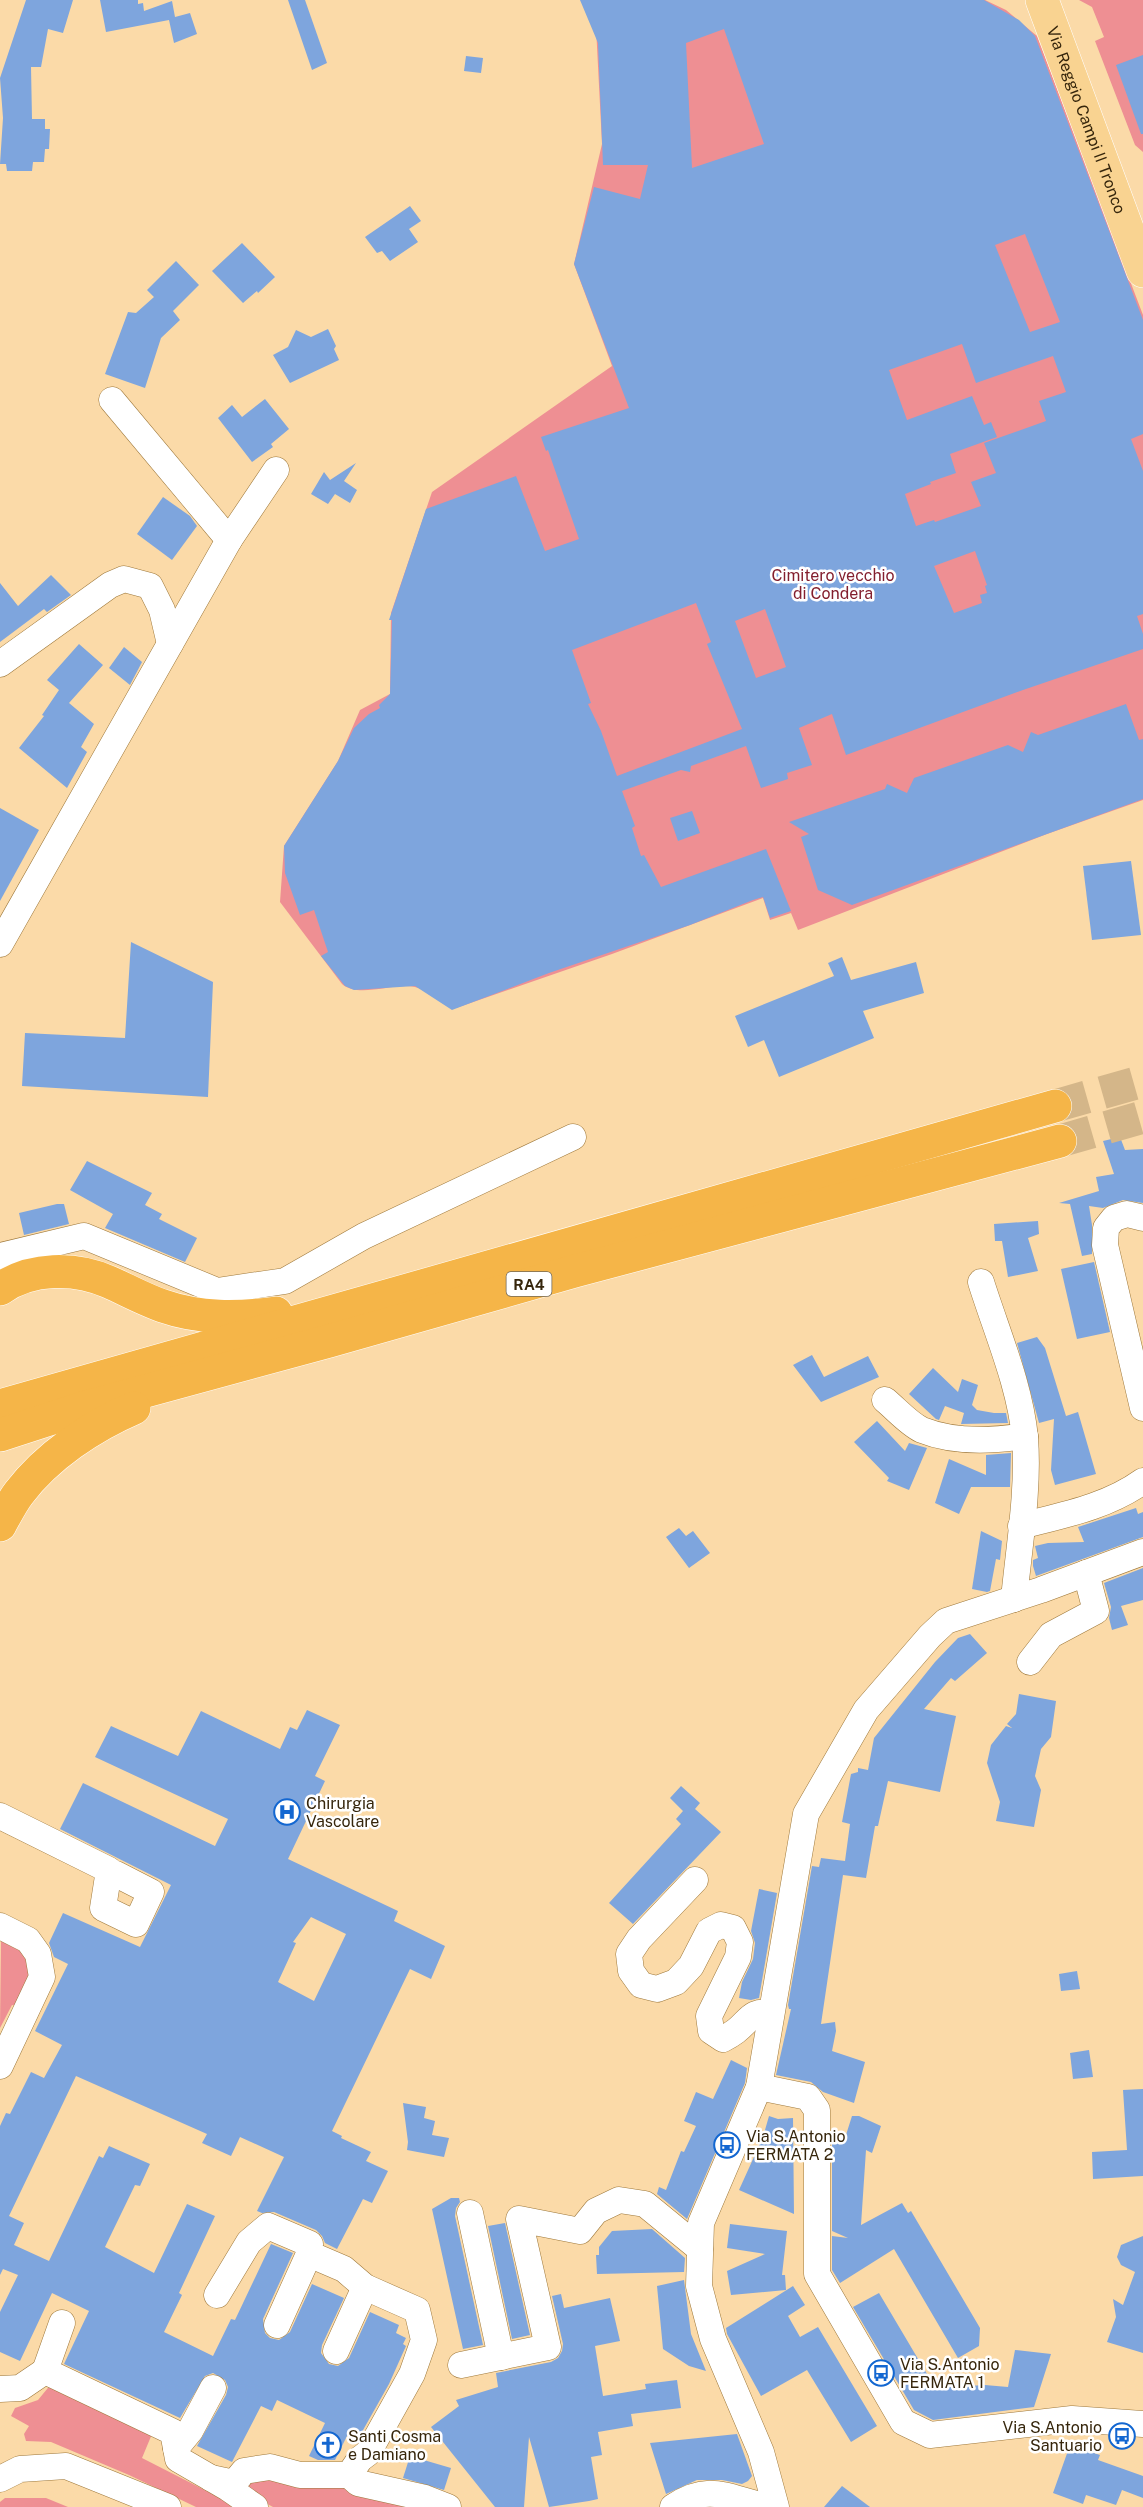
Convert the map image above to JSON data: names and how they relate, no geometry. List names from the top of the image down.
{
  "streets": {
    "highway": ["RA4"],
    "main road": ["Via Reggio Campi II Tronco"]
  },
  "parks": ["Cimitero vecchio di Condera"],
  "places": {
    "hospital": ["Chirurgia Vascolare"],
    "bus stop": ["Via S.Antonio FERMATA 2", "Via S.Antonio FERMATA 1", "Via S.Antonio Santuario"],
    "church": ["Santi Cosma e Damiano"]
  }
}
